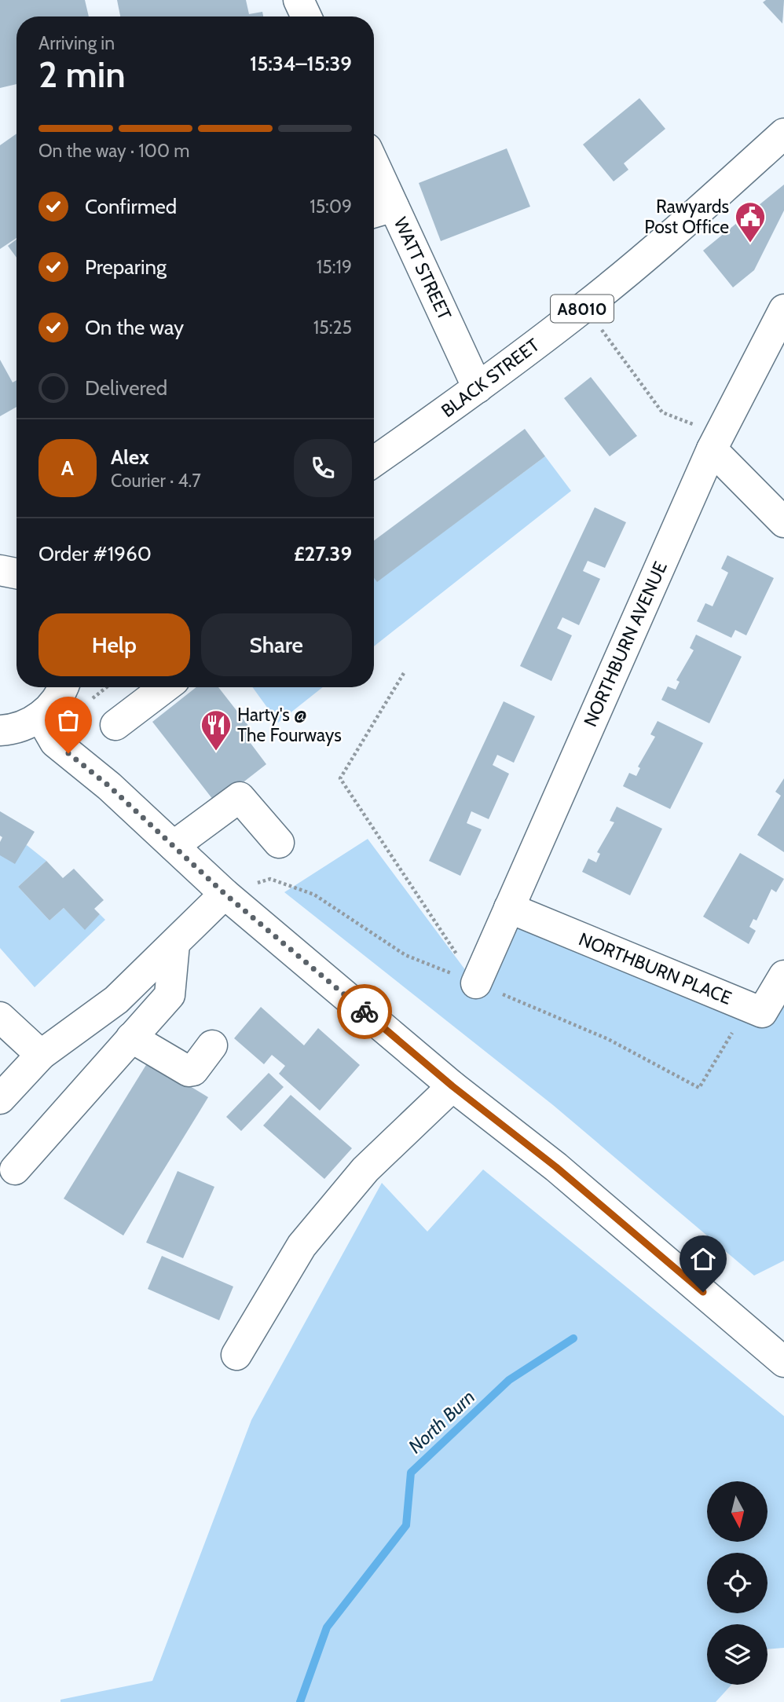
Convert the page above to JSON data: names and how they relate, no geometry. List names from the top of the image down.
{
  "streets": {
    "main road": [
      "WATT STREET",
      "A8010",
      "BLACK STREET",
      "NORTHBURN AVENUE",
      "NORTHBURN PLACE"
    ]
  },
  "crossings": [
    ["WATT STREET", "BLACK STREET"],
    ["NORTHBURN AVENUE", "NORTHBURN PLACE"]
  ],
  "water": ["North Burn"],
  "places": {
    "public building": ["Rawyards Post Office"],
    "restaurant": ["Harty's @ The Fourways"]
  },
  "north": "bottom",
  "page": {
    "heading": ["2 min", "Arriving in", "15:34–15:39"],
    "panel": [
      "Alex",
      "Courier · 4.7",
      "Order #1960",
      "£27.39"
    ],
    "bar": "On the way · 100 m",
    "list": [
      ["Confirmed", "15:09"],
      ["Preparing", "15:19"],
      ["On the way", "15:25"],
      "Delivered"
    ],
    "round": "A",
    "buttons": ["Help", "Share"]
  }
}
